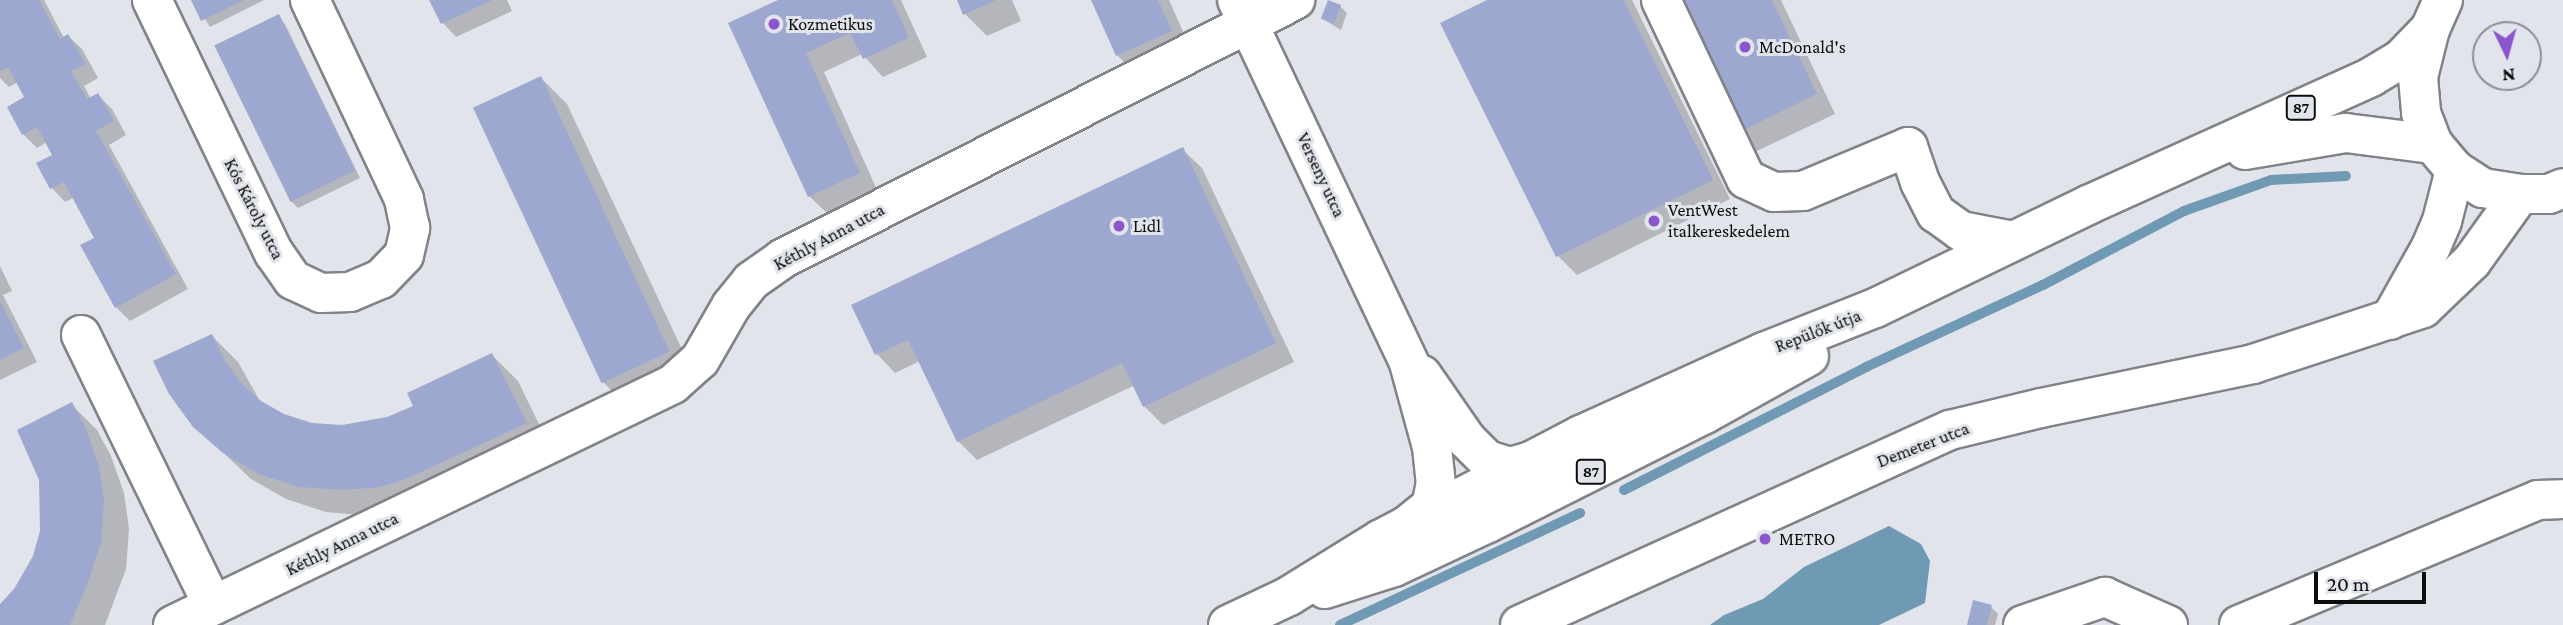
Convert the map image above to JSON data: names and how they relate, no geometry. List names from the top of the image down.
{
  "streets": {
    "street": [
      "87",
      "Verseny utca",
      "Kós Károly utca",
      "Kéthly Anna utca",
      "Repülők útja",
      "Demeter utca"
    ]
  },
  "crossings": [
    ["87", "Repülők útja"],
    ["87", "Demeter utca"],
    ["Verseny utca", "Kéthly Anna utca"],
    ["Verseny utca", "Repülők útja"]
  ],
  "places": [
    "Kozmetikus",
    "McDonald's",
    "VentWest italkereskedelem",
    "Lidl",
    "METRO"
  ],
  "scale_bar": "20 m",
  "north": "bottom"
}
